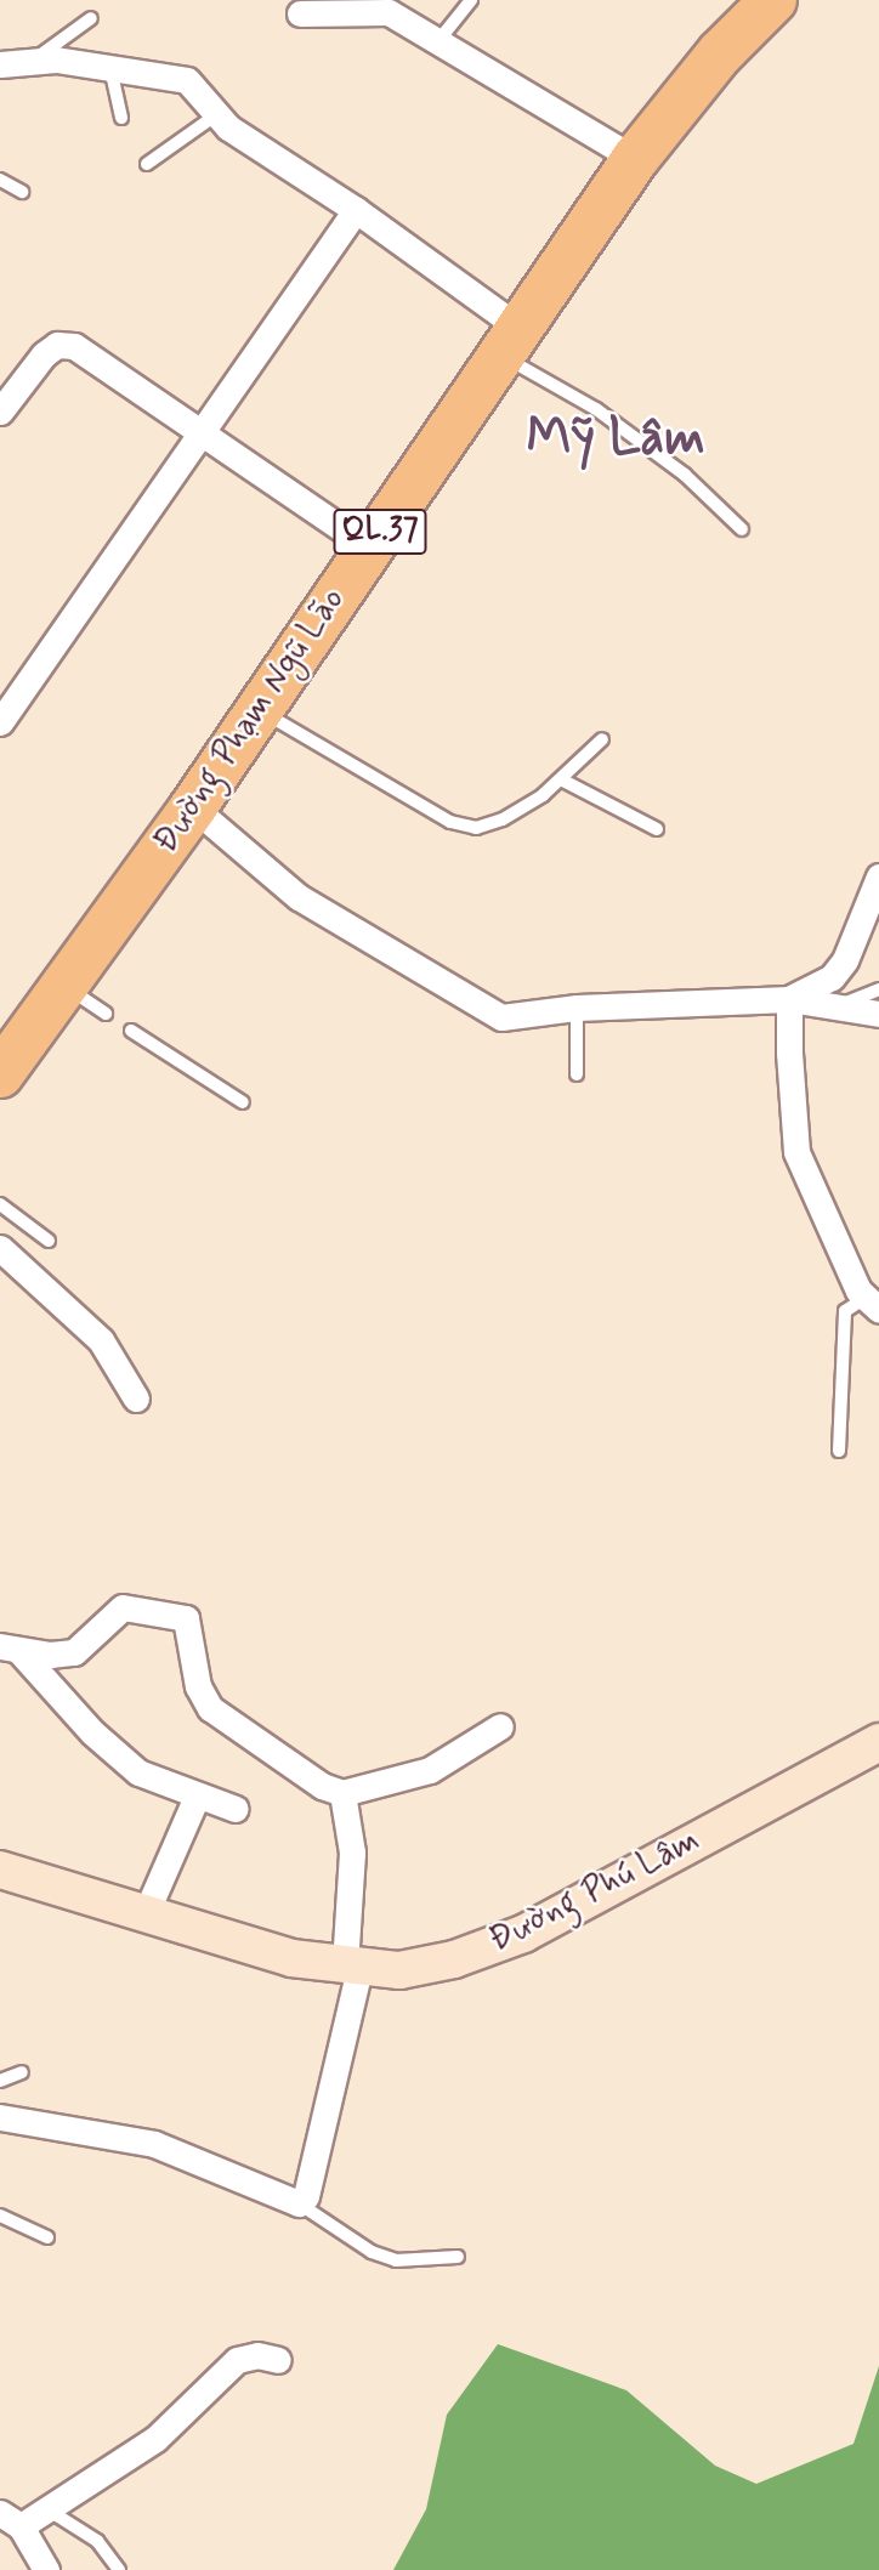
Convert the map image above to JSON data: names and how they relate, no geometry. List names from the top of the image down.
{
  "streets": {
    "highway": ["QL.37", "Đường Phạm Ngũ Lão"],
    "main road": ["Đường Phú Lâm"]
  },
  "districts": ["Mỹ Lâm"]
}
